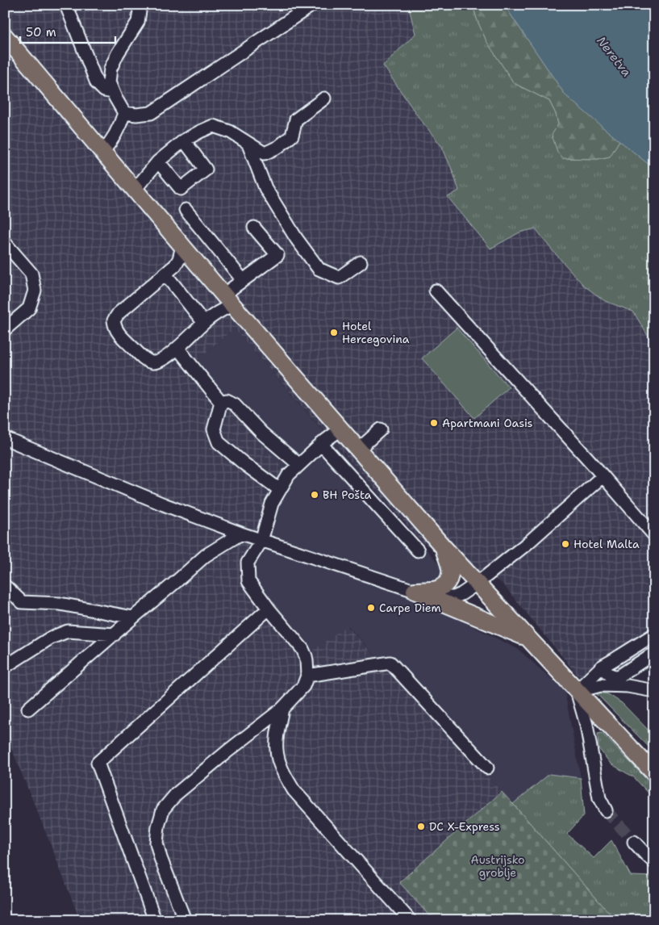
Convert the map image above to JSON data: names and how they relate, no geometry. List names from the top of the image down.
{
  "water": ["Neretva"],
  "parks": ["Austrijsko groblje"],
  "places": [
    "Hotel Hercegovina",
    "Apartmani Oasis",
    "BH Pošta",
    "Hotel Malta",
    "Carpe Diem",
    "DC X-Express"
  ],
  "scale_bar": "50 m"
}
